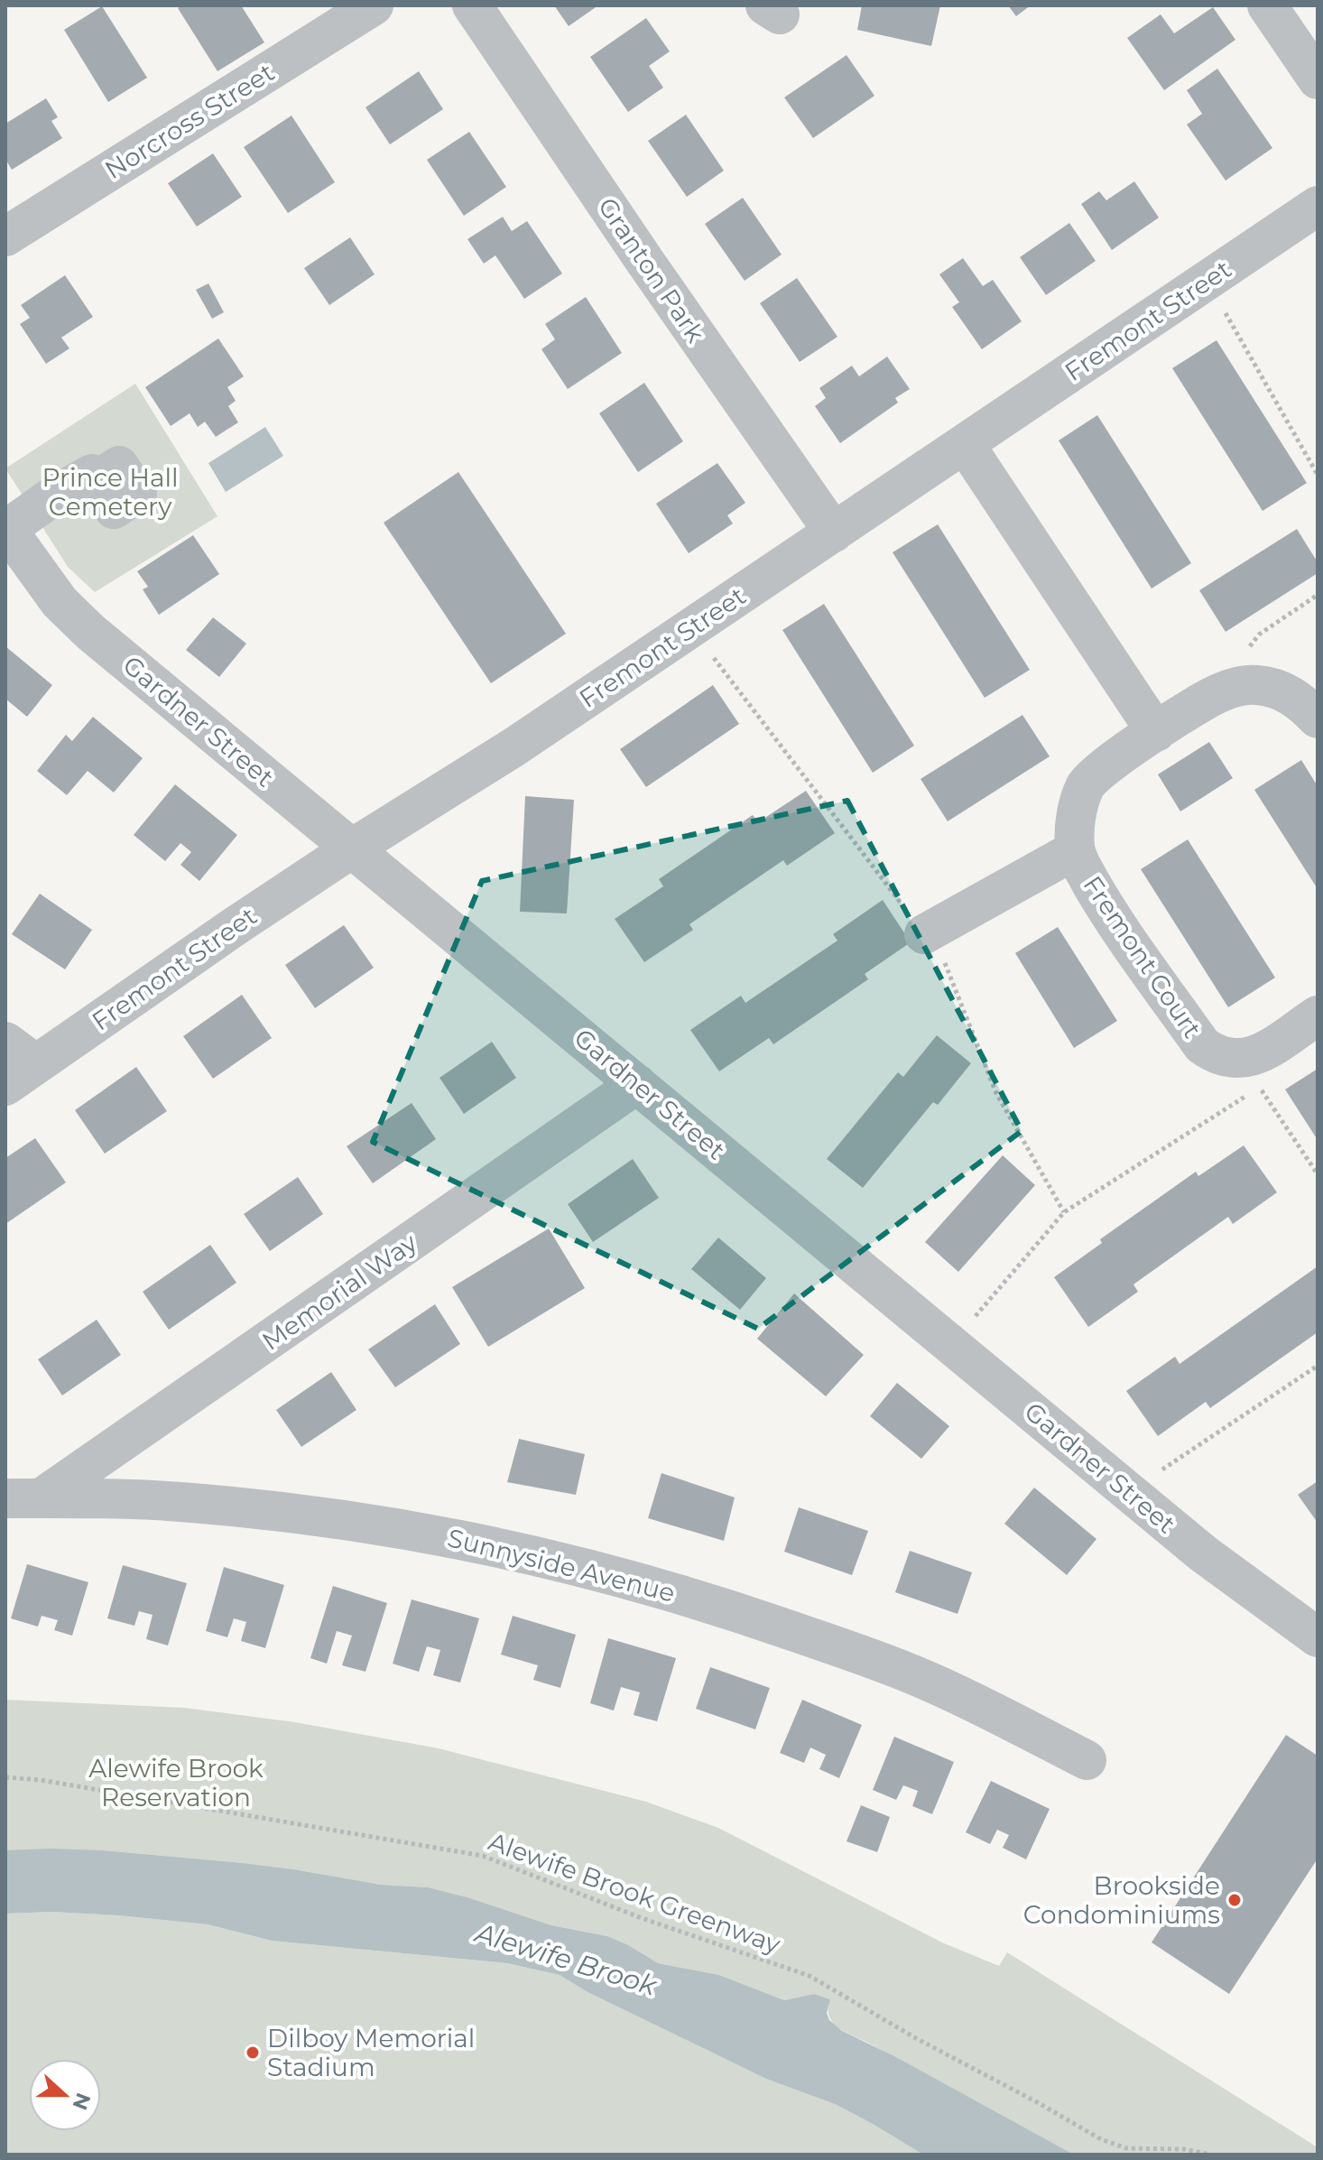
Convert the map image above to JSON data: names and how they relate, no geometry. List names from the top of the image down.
{
  "streets": {
    "street": [
      "Norcross Street",
      "Granton Park",
      "Fremont Street",
      "Gardner Street",
      "Fremont Court",
      "Memorial Way",
      "Sunnyside Avenue"
    ],
    "path": ["Alewife Brook Greenway"]
  },
  "crossings": [
    ["Granton Park", "Fremont Street"],
    ["Fremont Street", "Gardner Street"],
    ["Gardner Street", "Memorial Way"],
    ["Memorial Way", "Sunnyside Avenue"]
  ],
  "water": ["Alewife Brook"],
  "parks": ["Prince Hall Cemetery", "Alewife Brook Reservation"],
  "places": ["Brookside Condominiums", "Dilboy Memorial Stadium"],
  "north": "right"
}
